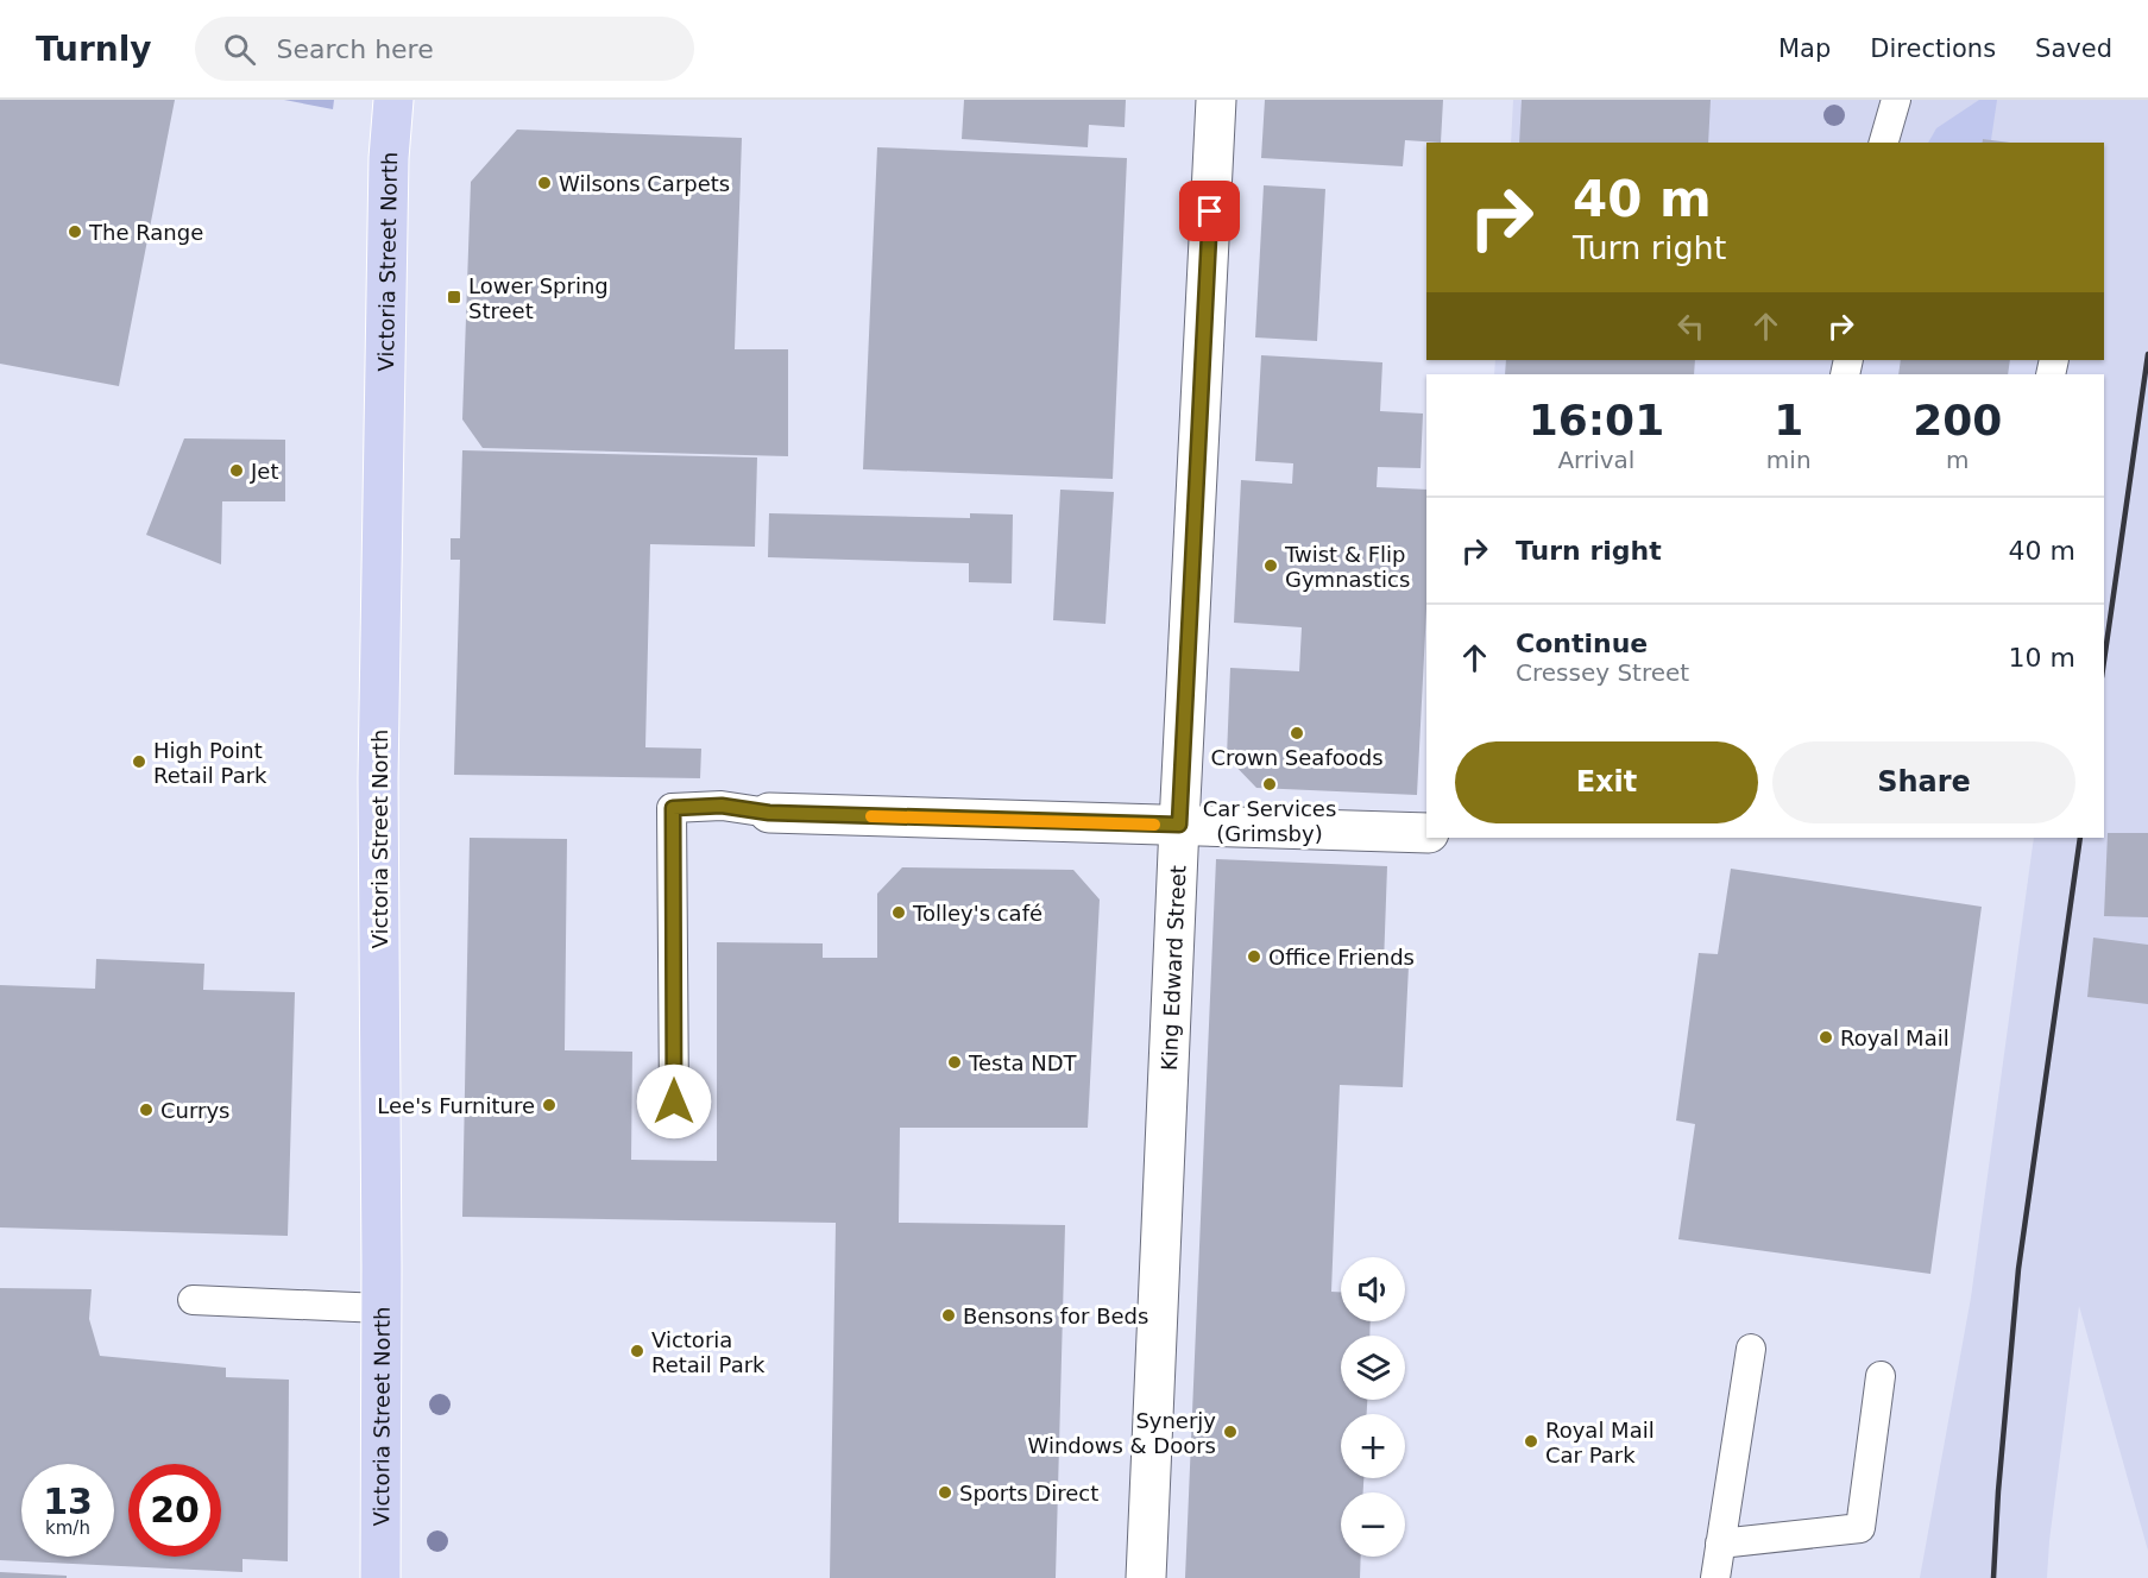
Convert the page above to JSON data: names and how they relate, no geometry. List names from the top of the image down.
{
  "streets": {
    "highway": ["Victoria Street North"],
    "street": ["King Edward Street"]
  },
  "places": {
    "other": [
      "Wilsons Carpets",
      "The Range",
      "Jet",
      "Twist & Flip Gymnastics",
      "Crown Seafoods",
      "High Point Retail Park",
      "Car Services (Grimsby)",
      "Tolley's café",
      "Office Friends",
      "Royal Mail",
      "Testa NDT",
      "Lee's Furniture",
      "Currys",
      "Bensons for Beds",
      "Victoria Retail Park",
      "Synerjy Windows & Doors",
      "Royal Mail Car Park",
      "Sports Direct"
    ],
    "transit": ["Lower Spring Street"]
  },
  "page": {
    "header": "Turnly",
    "search": "Search here",
    "nav": ["Map", "Directions", "Saved"],
    "turn": ["40 m", "Turn right"],
    "eta": [
      "16:01",
      "Arrival",
      "1",
      "min",
      "200",
      "m"
    ],
    "list": [
      {
        "name": "Turn right",
        "value": "40 m"
      },
      {
        "name": "Continue",
        "note": "Cressey Street",
        "value": "10 m"
      }
    ],
    "buttons": ["Exit", "Share"],
    "map_buttons": ["+", "−"],
    "speed": "13 km/h",
    "limit": "20"
  }
}
